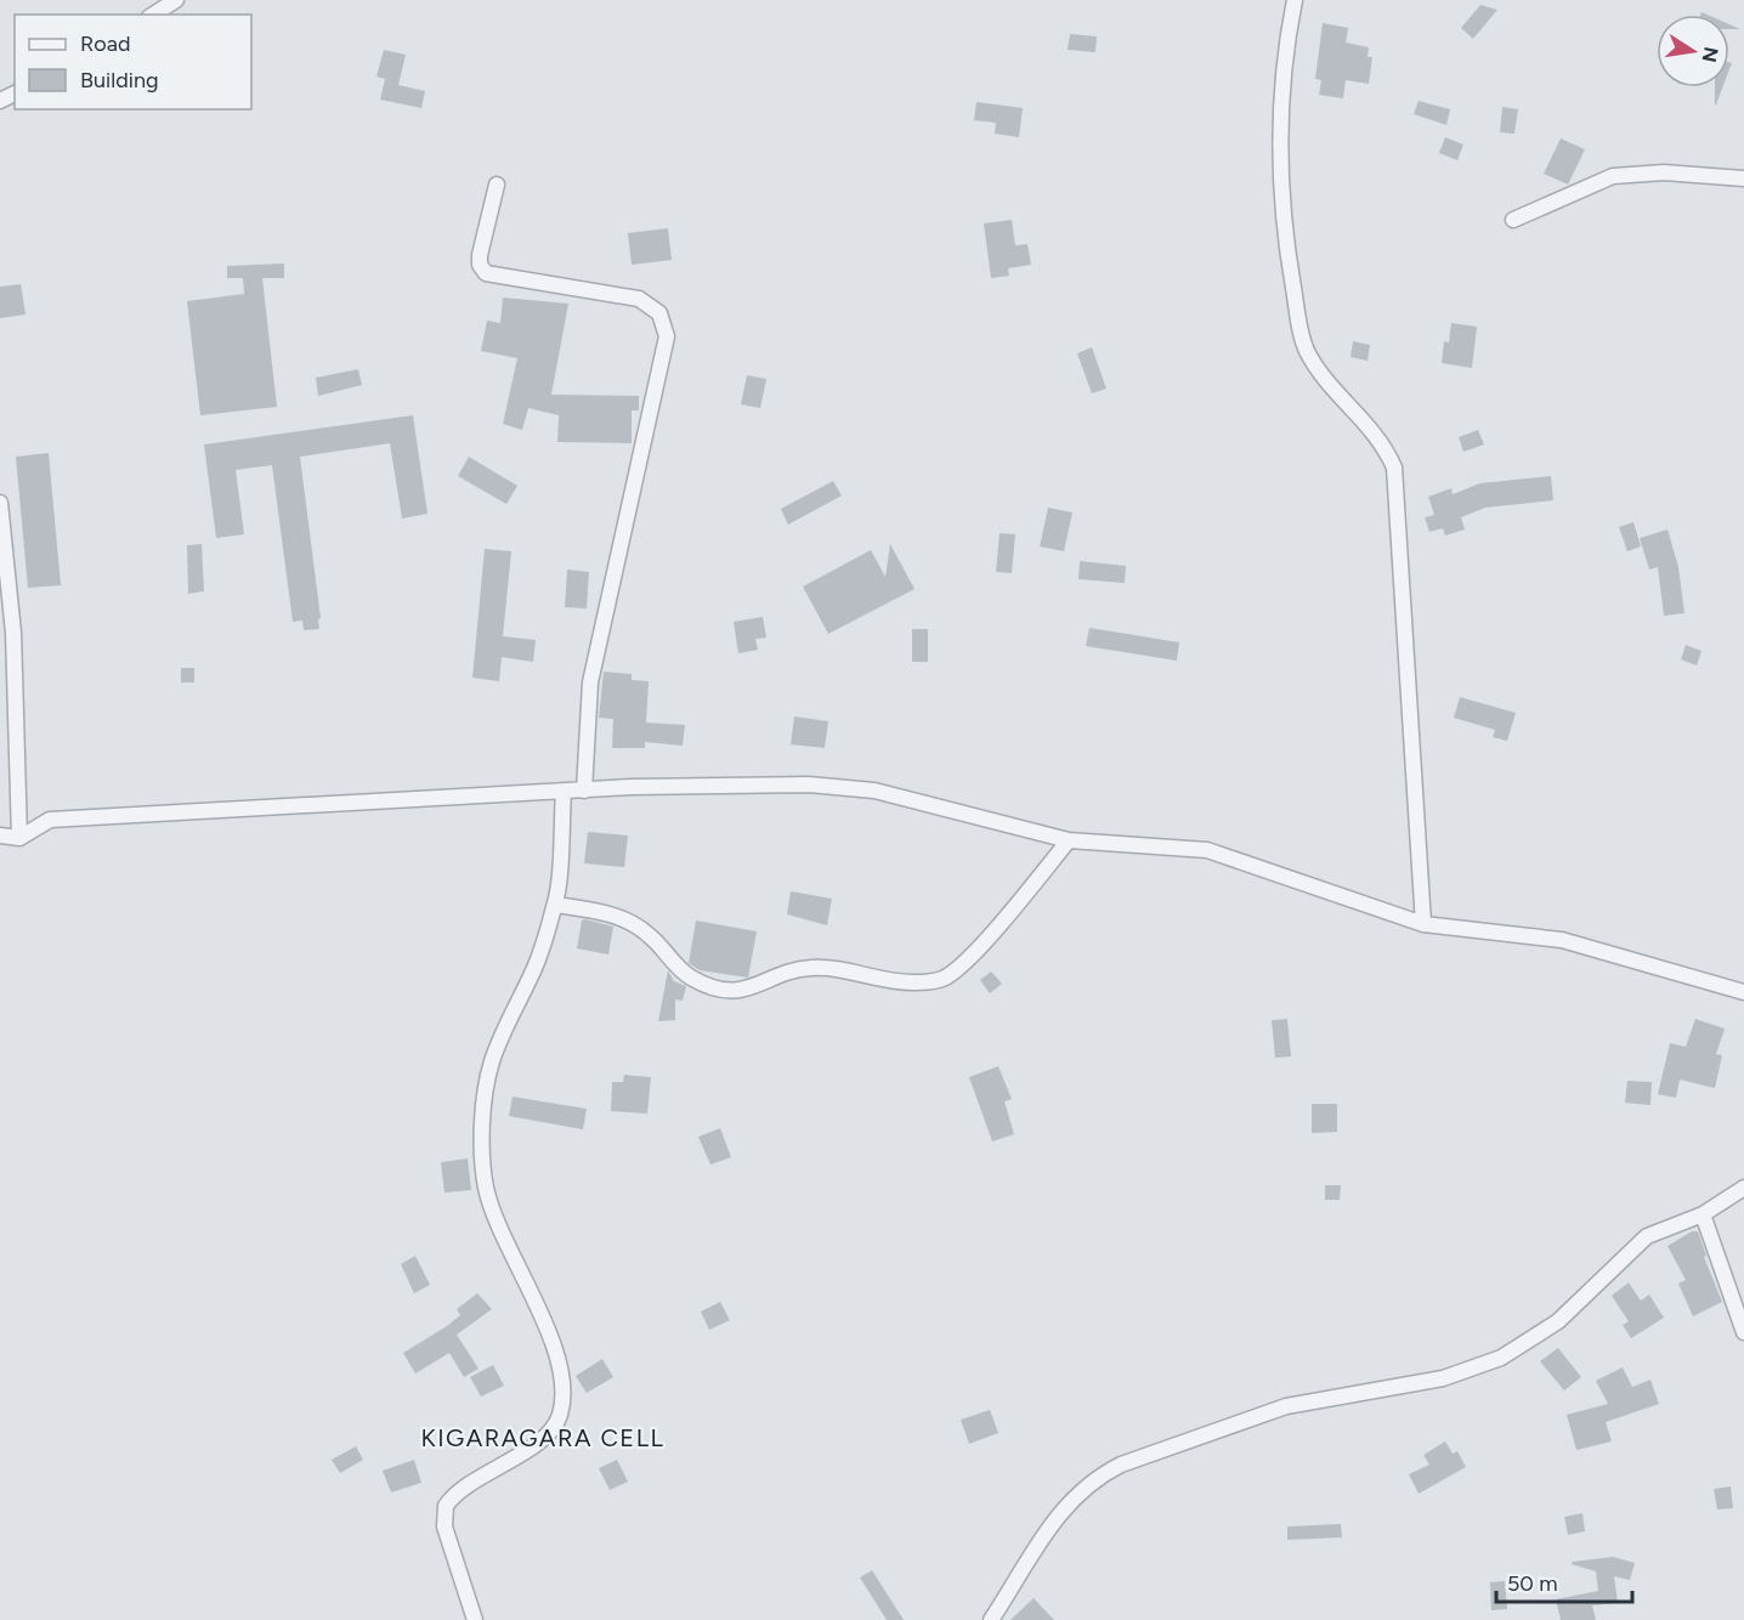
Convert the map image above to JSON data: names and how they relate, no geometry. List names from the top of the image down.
{
  "districts": ["KIGARAGARA CELL"],
  "legend": ["Road", "Building"],
  "scale_bar": "50 m",
  "north": "right"
}
